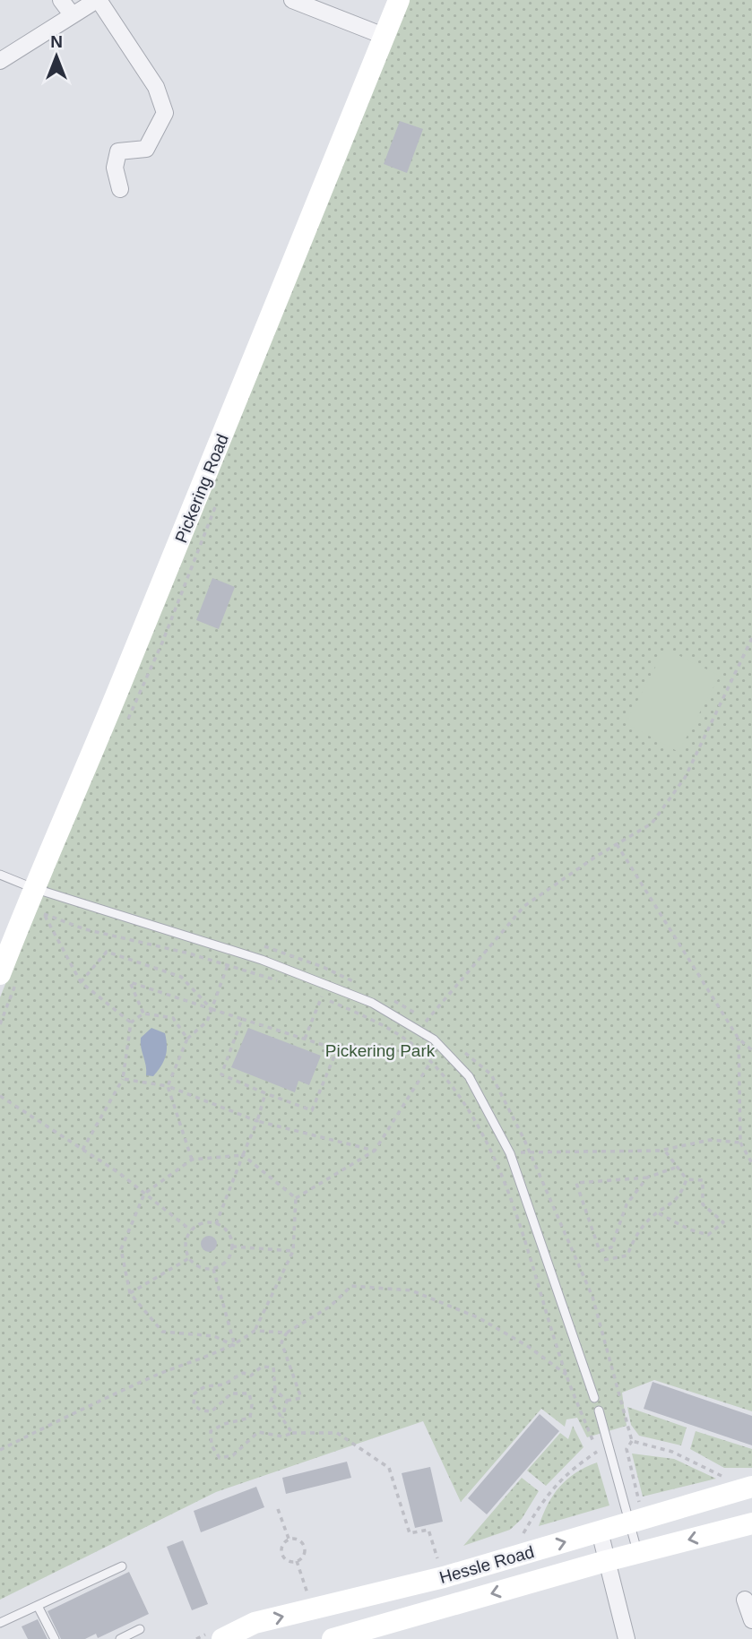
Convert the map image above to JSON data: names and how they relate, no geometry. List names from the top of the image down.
{
  "streets": {
    "street": ["Pickering Road", "Hessle Road"]
  },
  "parks": ["Pickering Park"],
  "north": "top"
}
